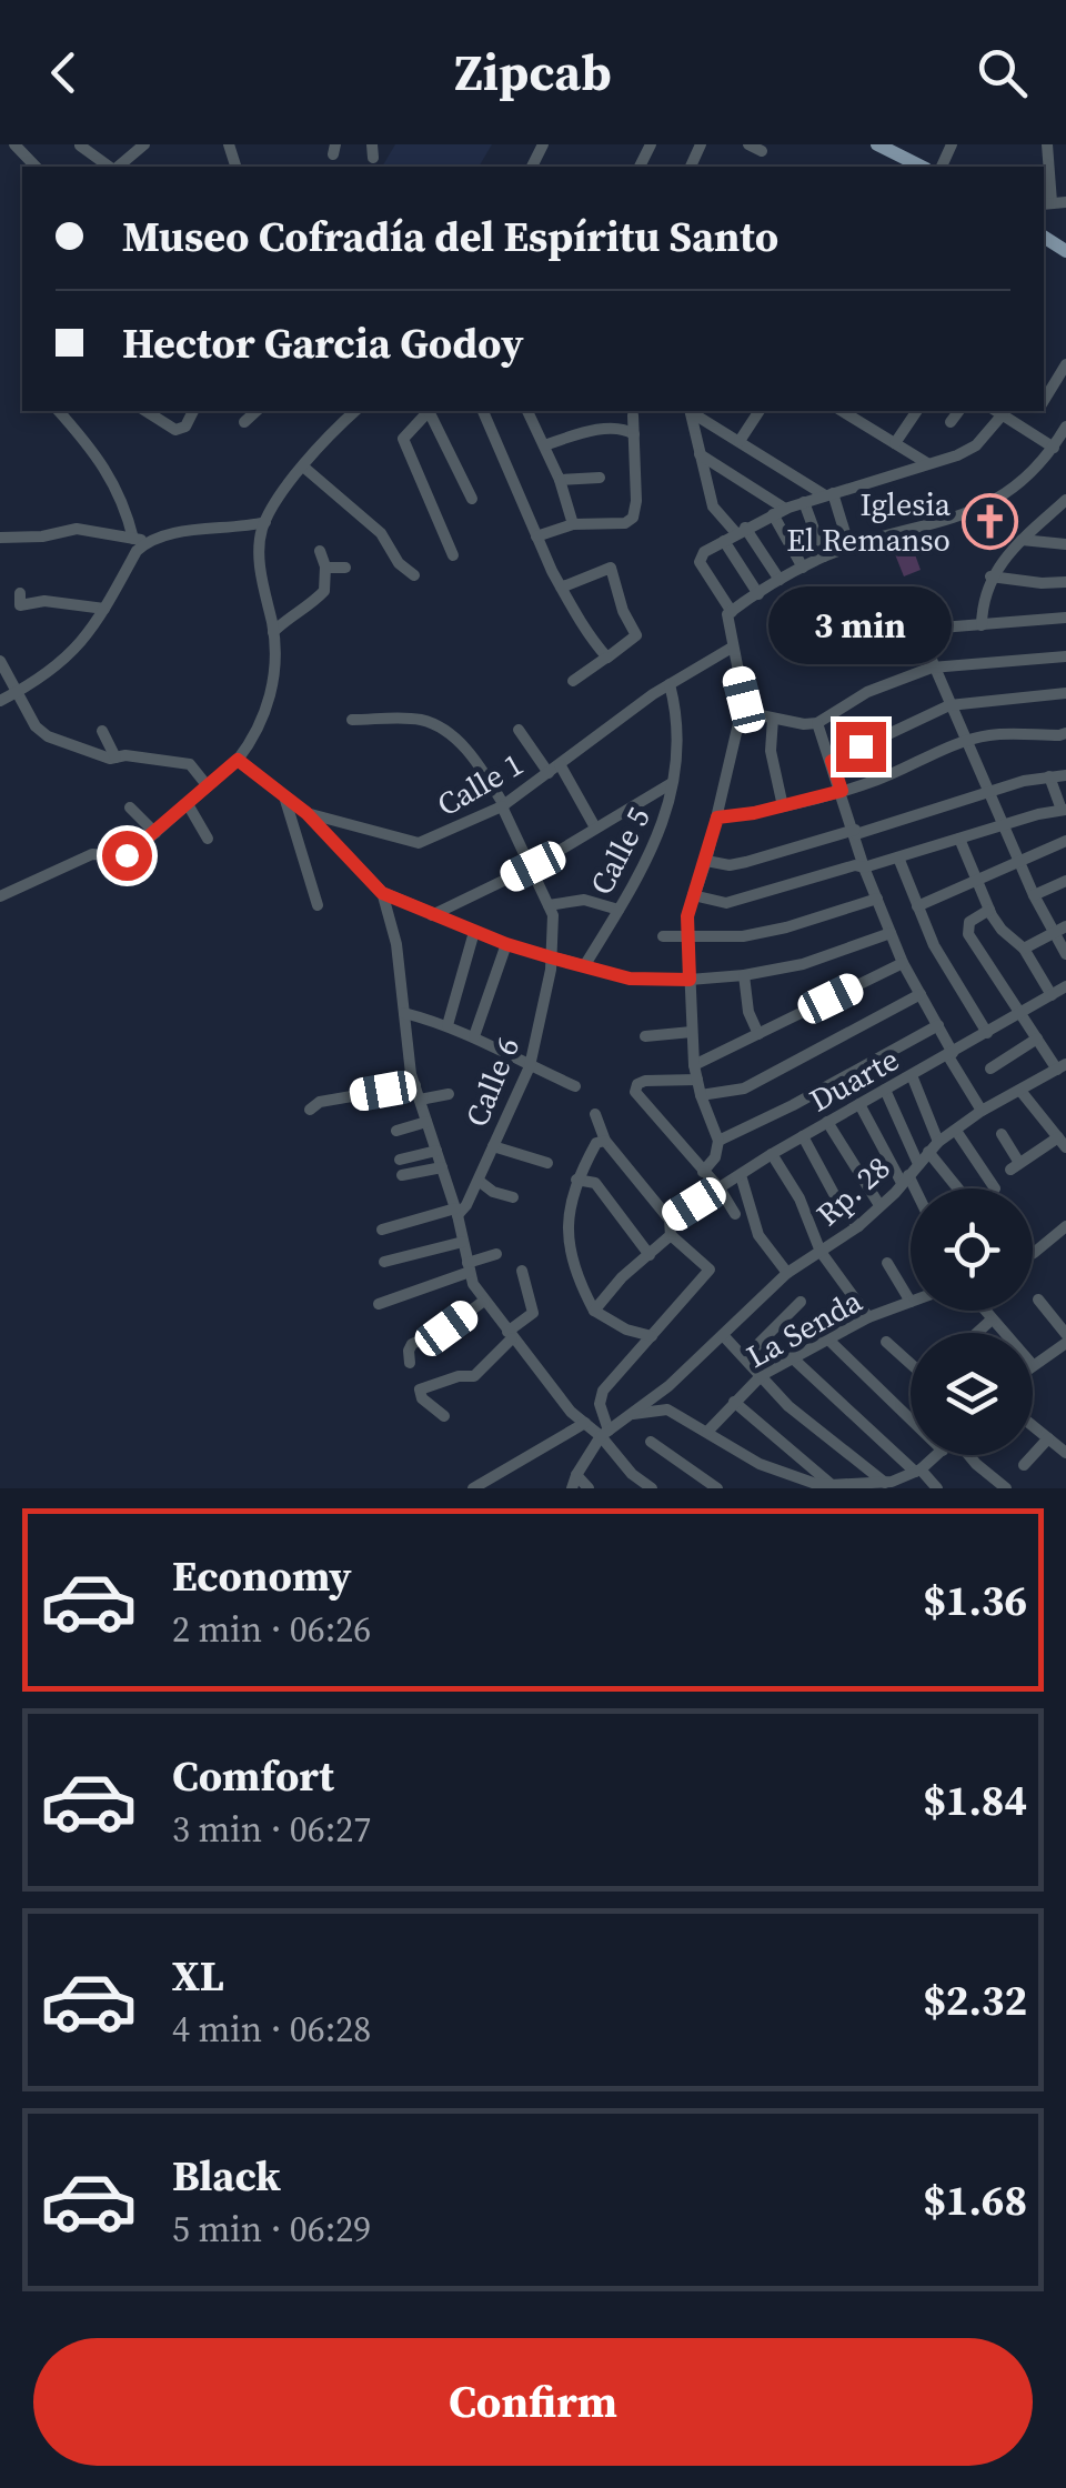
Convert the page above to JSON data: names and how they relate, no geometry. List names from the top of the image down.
{
  "streets": {
    "street": [
      "Calle 1",
      "Calle 5",
      "Duarte",
      "Calle 6",
      "Rp. 28",
      "La Senda"
    ]
  },
  "crossings": [
    ["Calle 1", "Calle 5"],
    ["Calle 1", "Calle 6"]
  ],
  "places": {
    "church": ["Iglesia El Remanso"]
  },
  "page": {
    "header": "Zipcab",
    "banner": ["Museo Cofradía del Espíritu Santo", "Hector Garcia Godoy"],
    "bubble": "3 min",
    "list": [
      {
        "name": "Economy",
        "note": "2 min · 06:26",
        "value": "$1.36"
      },
      {
        "name": "Comfort",
        "note": "3 min · 06:27",
        "value": "$1.84"
      },
      {
        "name": "XL",
        "note": "4 min · 06:28",
        "value": "$2.32"
      },
      {
        "name": "Black",
        "note": "5 min · 06:29",
        "value": "$1.68"
      }
    ],
    "buttons": "Confirm"
  }
}
